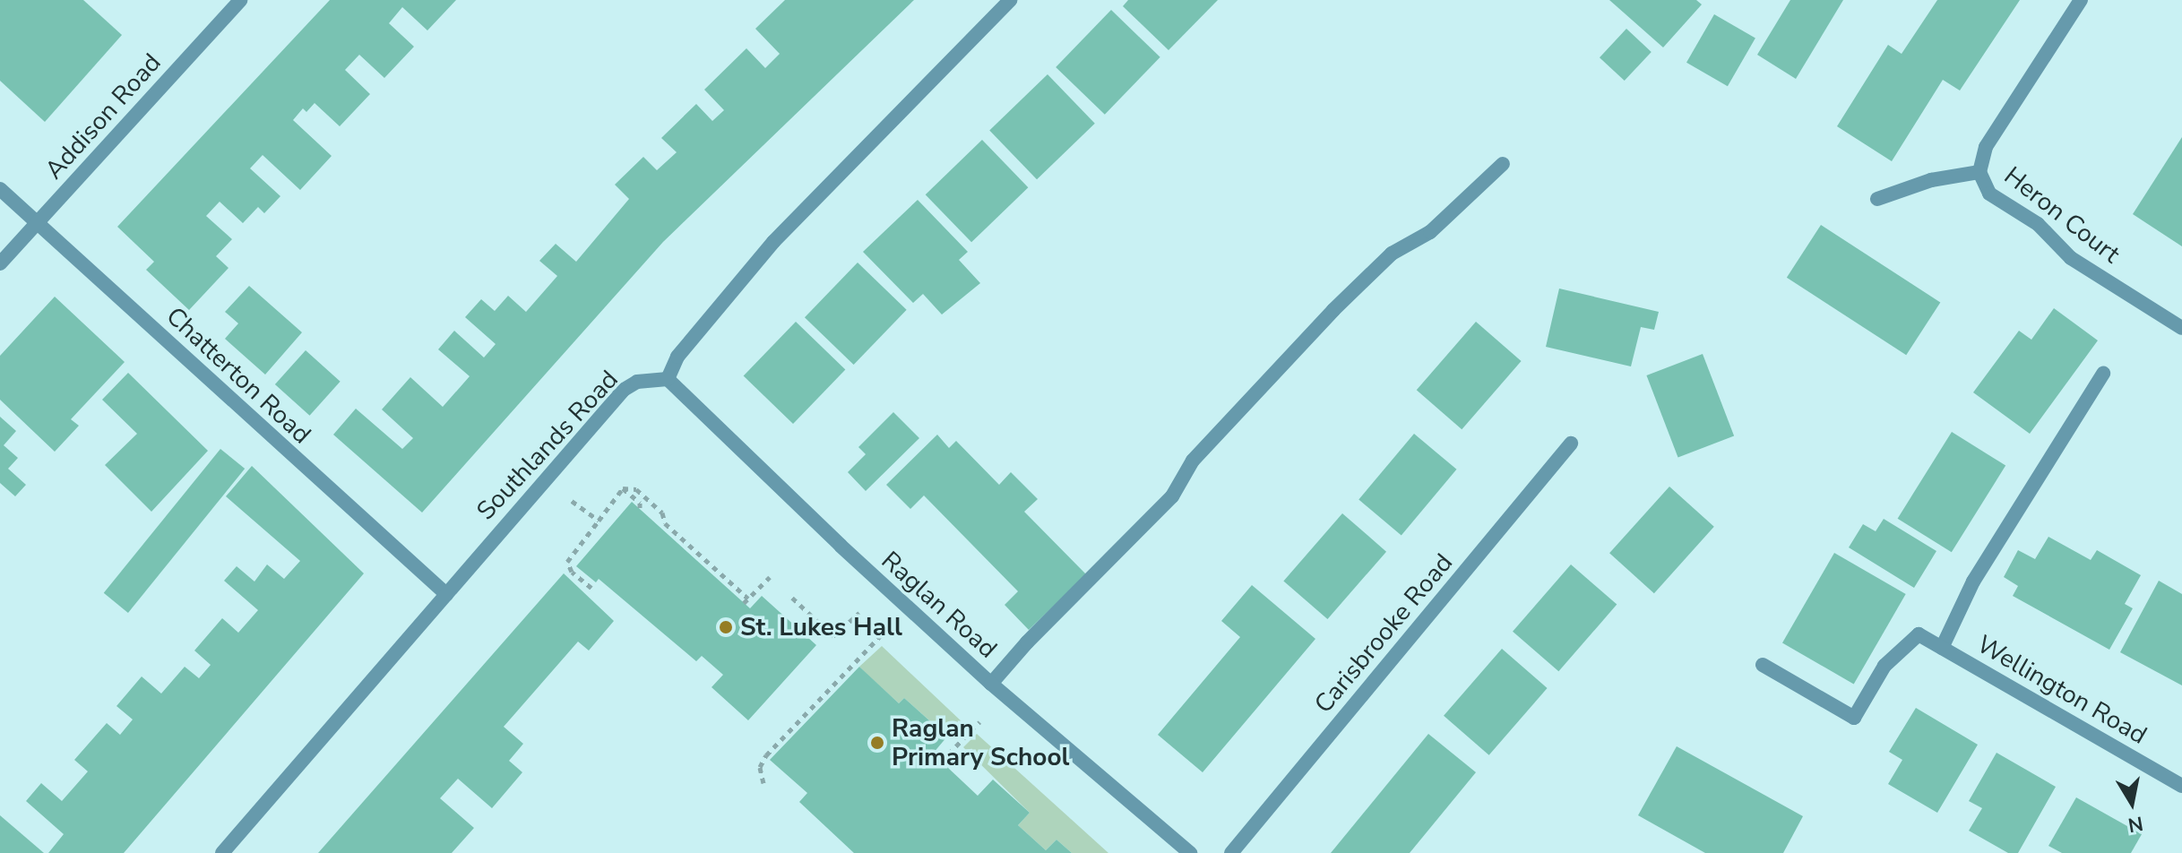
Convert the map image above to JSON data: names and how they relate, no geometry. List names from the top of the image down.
{
  "streets": {
    "street": [
      "Addison Road",
      "Heron Court",
      "Chatterton Road",
      "Southlands Road",
      "Raglan Road",
      "Carisbrooke Road",
      "Wellington Road"
    ]
  },
  "crossings": [
    ["Addison Road", "Chatterton Road"],
    ["Chatterton Road", "Southlands Road"],
    ["Southlands Road", "Raglan Road"]
  ],
  "places": ["St. Lukes Hall", "Raglan Primary School"],
  "north": "bottom"
}
